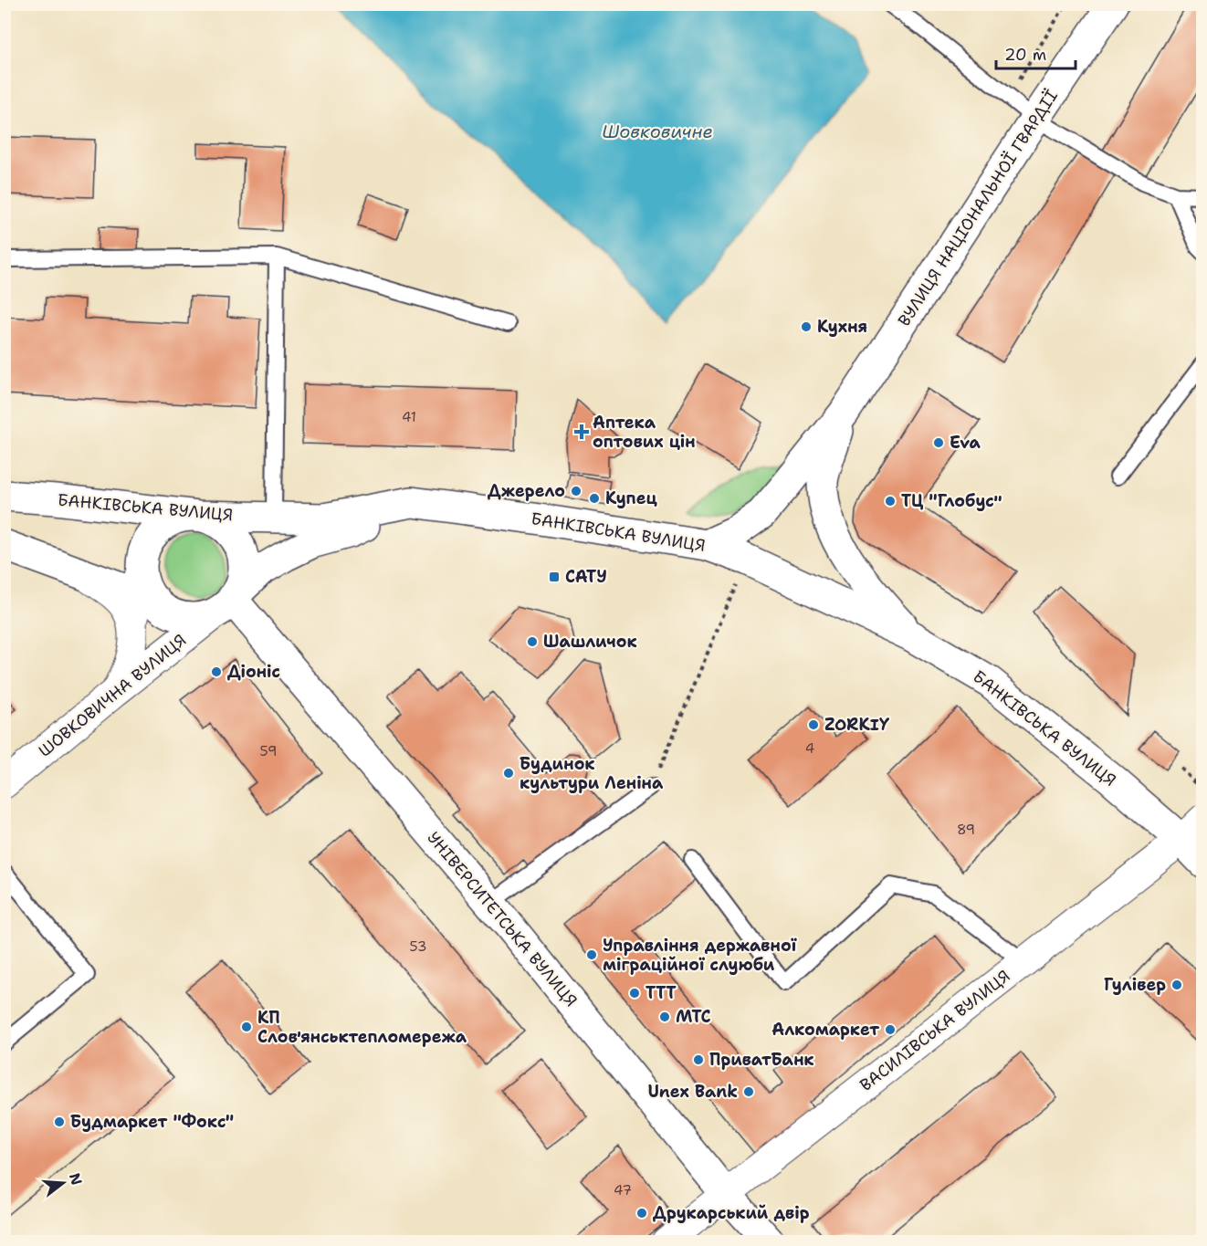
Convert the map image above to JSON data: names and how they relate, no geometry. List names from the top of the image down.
{
  "streets": {
    "street": [
      "ВУЛИЦЯ НАЦІОНАЛЬНОЇ ГВАРДІЇ",
      "БАНКІВСЬКА ВУЛИЦЯ",
      "ШОВКОВИЧНА ВУЛИЦЯ",
      "УНІВЕРСИТЕТСЬКА ВУЛИЦЯ",
      "ВАСИЛІВСЬКА ВУЛИЦЯ"
    ]
  },
  "crossings": [
    ["БАНКІВСЬКА ВУЛИЦЯ", "ШОВКОВИЧНА ВУЛИЦЯ"],
    ["БАНКІВСЬКА ВУЛИЦЯ", "УНІВЕРСИТЕТСЬКА ВУЛИЦЯ"],
    ["БАНКІВСЬКА ВУЛИЦЯ", "ВАСИЛІВСЬКА ВУЛИЦЯ"],
    ["ШОВКОВИЧНА ВУЛИЦЯ", "УНІВЕРСИТЕТСЬКА ВУЛИЦЯ"],
    ["УНІВЕРСИТЕТСЬКА ВУЛИЦЯ", "ВАСИЛІВСЬКА ВУЛИЦЯ"]
  ],
  "water": ["Шовковичне"],
  "places": {
    "other": [
      "Кухня",
      "Eva",
      "Джерело",
      "Купец",
      "ТЦ \"Глобус\"",
      "Шашличок",
      "Діоніс",
      "ZORKIY",
      "Будинок культури Леніна",
      "Управління державної міграційної слуюби",
      "Гулівер",
      "ТТТ",
      "МТС",
      "КП Слов'янськтепломережа",
      "Алкомаркет",
      "ПриватБанк",
      "Unex Bank",
      "Будмаркет \"Фокс\"",
      "Друкарський двір"
    ],
    "health": ["Аптека оптових цін"],
    "transit": ["САТУ"]
  },
  "house_numbers": [
    "41",
    "4",
    "59",
    "89",
    "53",
    "47"
  ],
  "scale_bar": "20 m",
  "north": "right"
}
